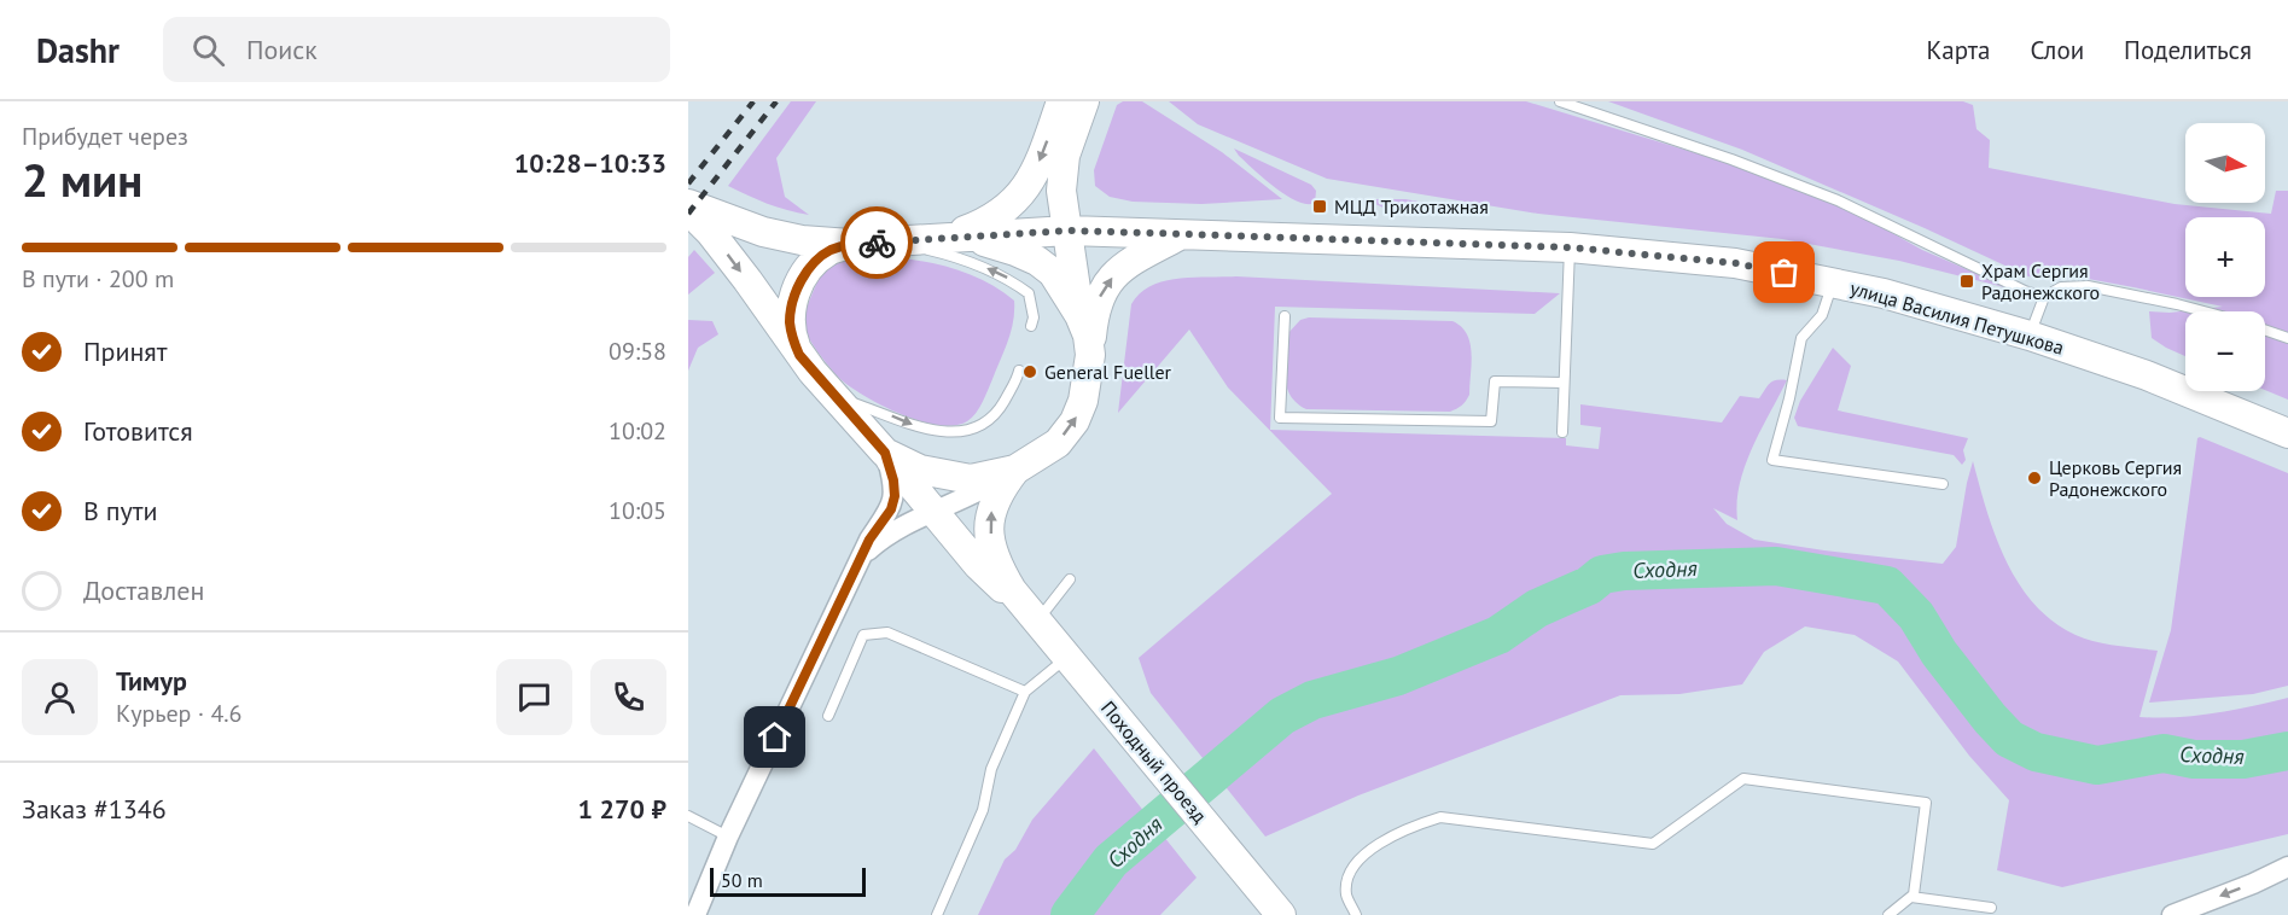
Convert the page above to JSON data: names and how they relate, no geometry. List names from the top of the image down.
{
  "streets": {
    "main road": ["улица Василия Петушкова", "Походный проезд"]
  },
  "water": ["Сходня"],
  "places": {
    "transit": ["МЦД Трикотажная", "Храм Сергия Радонежского"],
    "other": ["General Fueller", "Церковь Сергия Радонежского"]
  },
  "scale_bar": "50 m",
  "north": "right",
  "page": {
    "header": "Dashr",
    "search": "Поиск",
    "nav": ["Карта", "Слои", "Поделиться"],
    "heading": ["2 мин", "Прибудет через", "10:28–10:33"],
    "panel": [
      "Тимур",
      "Курьер · 4.6",
      "Заказ #1346",
      "1 270 ₽"
    ],
    "map_buttons": ["+", "−"],
    "bar": "В пути · 200 m",
    "list": [
      ["Принят", "09:58"],
      ["Готовится", "10:02"],
      ["В пути", "10:05"],
      "Доставлен"
    ],
    "scale": "50 m"
  }
}
